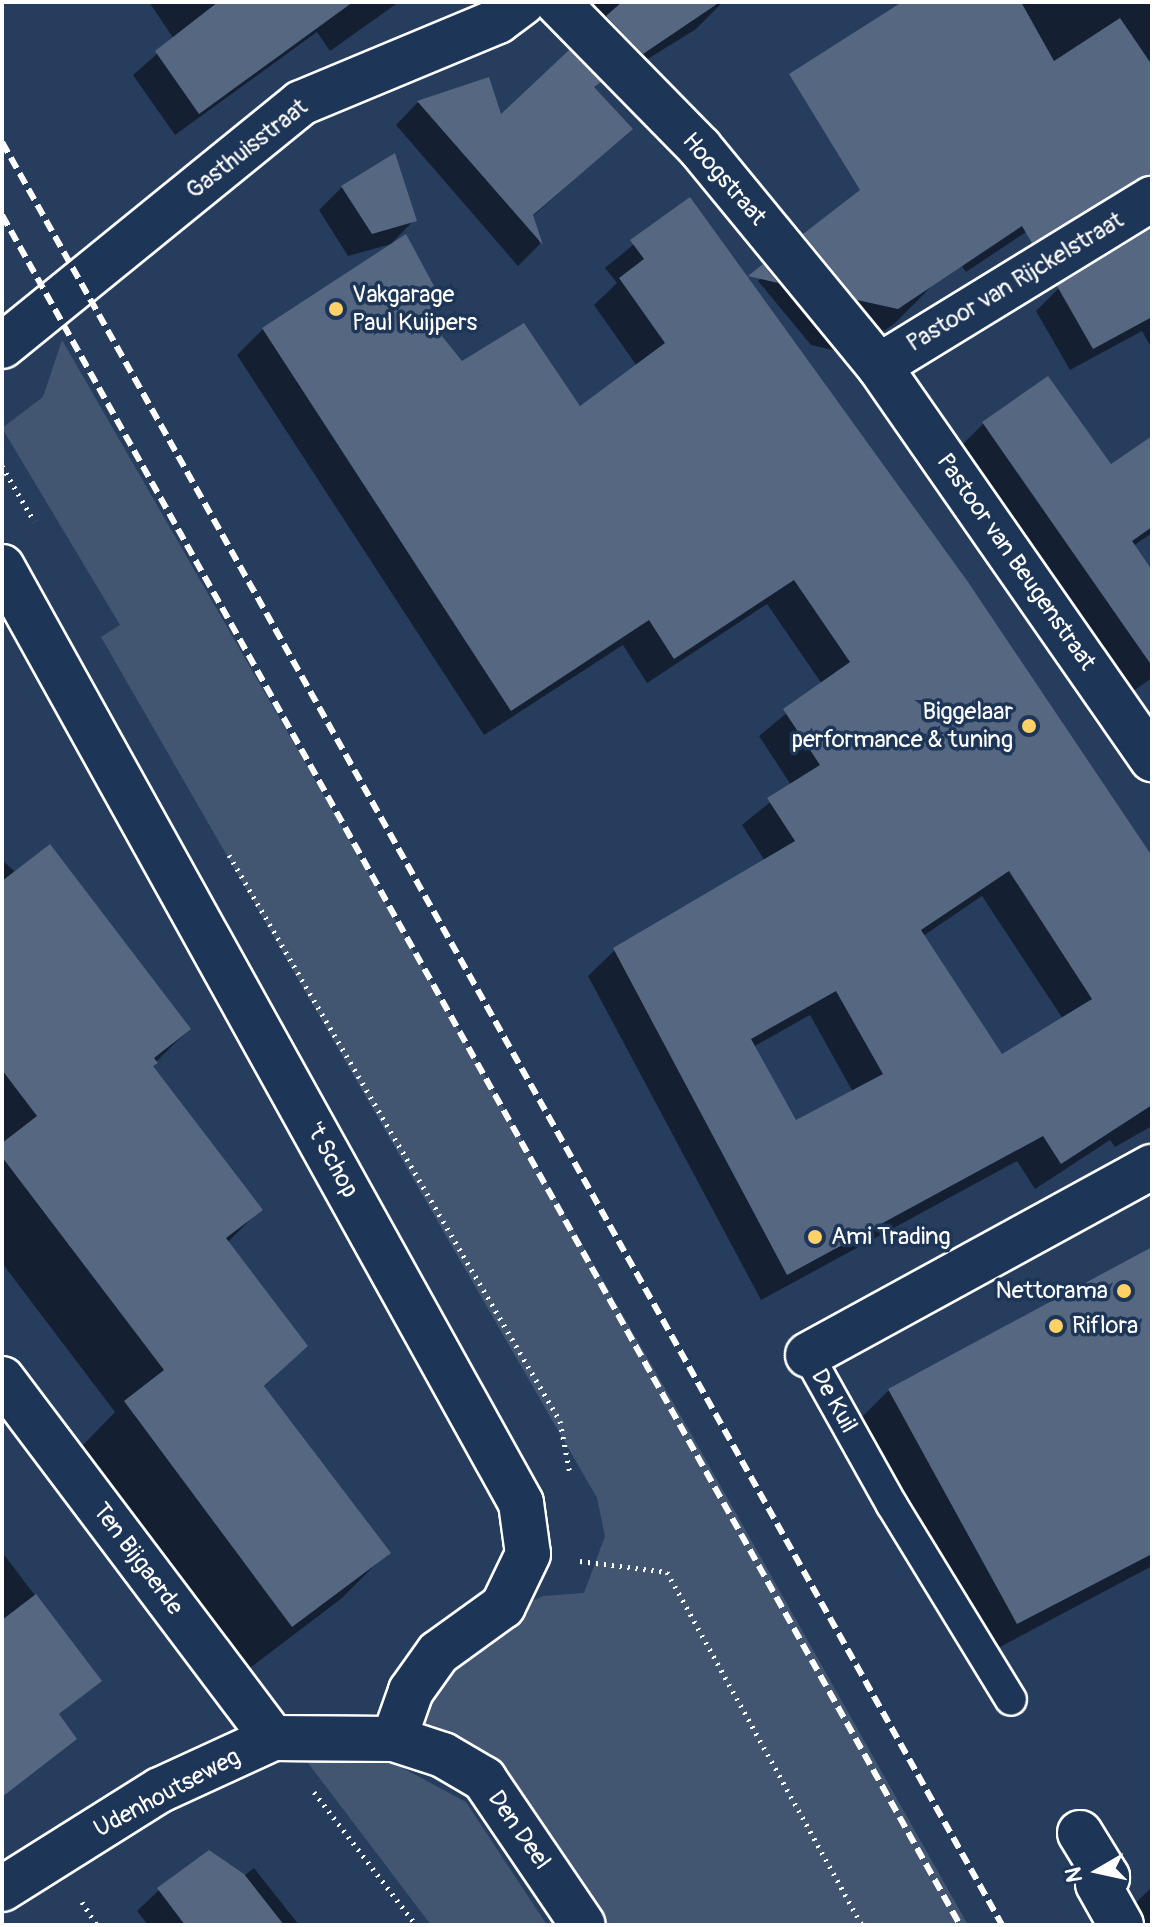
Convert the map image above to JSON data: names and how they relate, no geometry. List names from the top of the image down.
{
  "streets": {
    "street": [
      "Gasthuisstraat",
      "Hoogstraat",
      "Pastoor van Rijckelstraat",
      "Pastoor van Beugenstraat",
      "'t Schop",
      "De Kuil",
      "Ten Bijgaerde",
      "Udenhoutseweg",
      "Den Deel"
    ]
  },
  "crossings": [
    ["Hoogstraat", "Pastoor van Rijckelstraat"],
    ["Hoogstraat", "Pastoor van Beugenstraat"],
    ["Pastoor van Rijckelstraat", "Pastoor van Beugenstraat"],
    ["'t Schop", "Udenhoutseweg"],
    ["'t Schop", "Den Deel"],
    ["Ten Bijgaerde", "Udenhoutseweg"],
    ["Udenhoutseweg", "Den Deel"]
  ],
  "places": [
    "Vakgarage Paul Kuijpers",
    "Biggelaar performance & tuning",
    "Ami Trading",
    "Nettorama",
    "Riflora"
  ],
  "north": "left"
}
